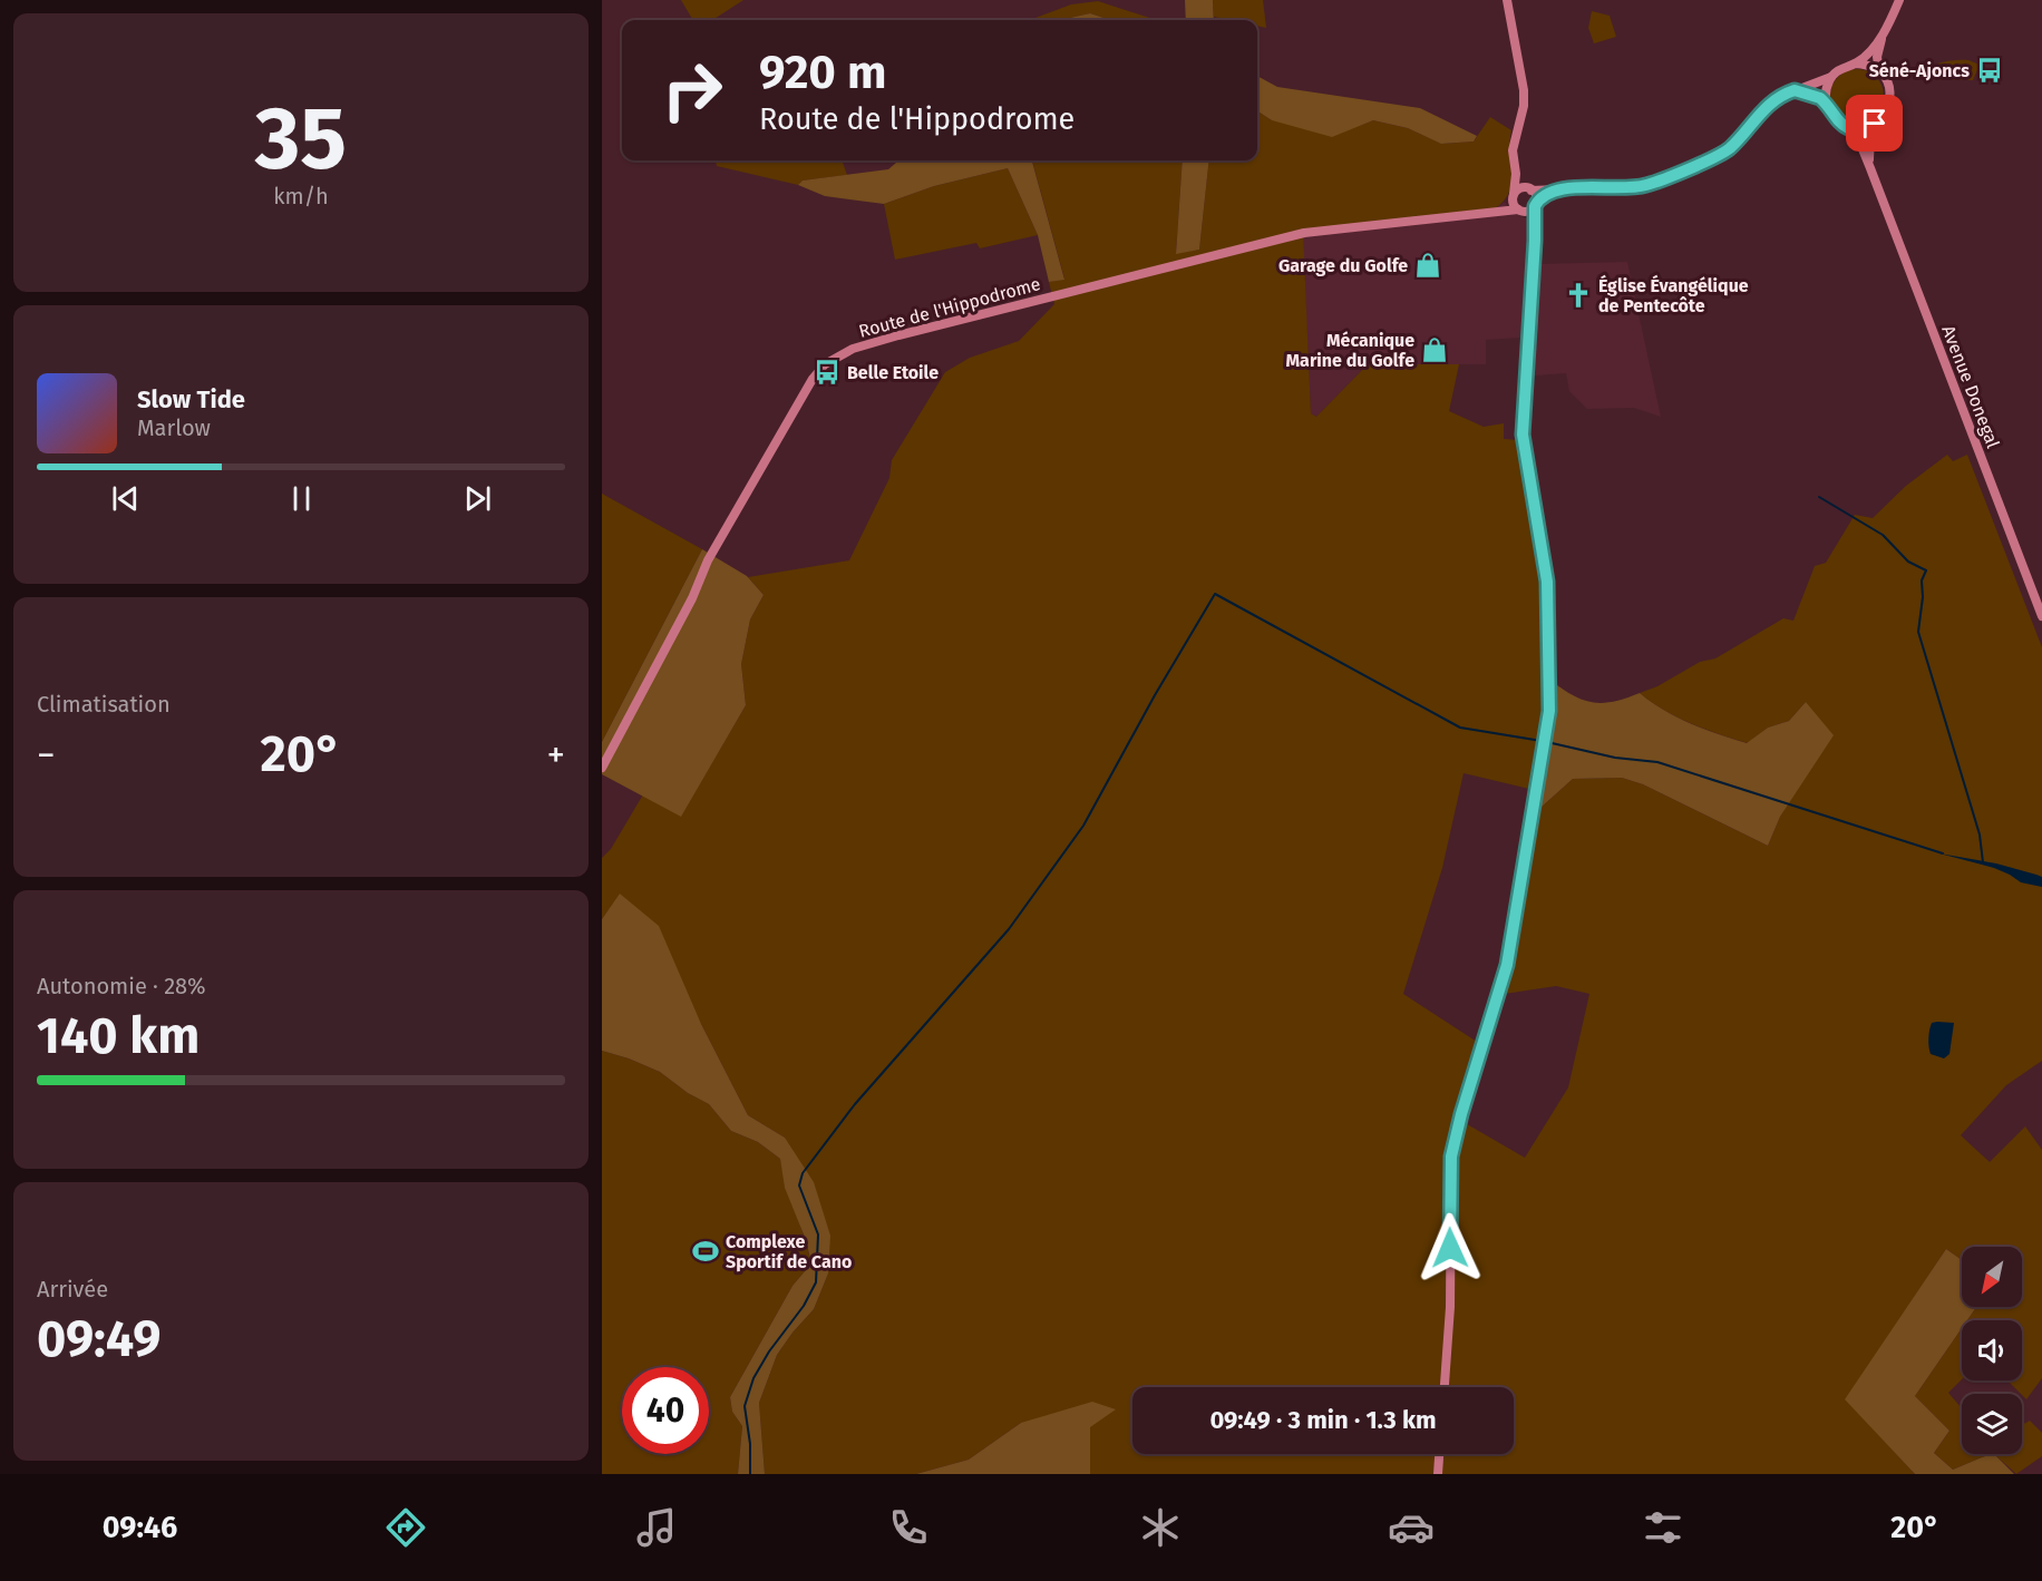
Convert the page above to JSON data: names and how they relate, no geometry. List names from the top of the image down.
{
  "streets": {
    "main road": ["Route de l'Hippodrome", "Avenue Donegal"]
  },
  "places": {
    "bus stop": ["Séné-Ajoncs", "Belle Etoile"],
    "shop": ["Garage du Golfe", "Mécanique Marine du Golfe"],
    "church": ["Église Évangélique de Pentecôte"],
    "sports": ["Complexe Sportif de Cano"]
  },
  "north": "bottom left",
  "page": {
    "tile": [
      ["35", "km/h"],
      "Climatisation",
      ["Autonomie · 28%", "140 km"],
      ["Arrivée", "09:49"]
    ],
    "turn": ["920 m", "Route de l'Hippodrome"],
    "song": ["Slow Tide", "Marlow"],
    "heat": ["−", "20°", "+"],
    "limit": "40",
    "trip": "09:49 · 3 min · 1.3 km",
    "tabs": ["09:46", "20°"]
  }
}
